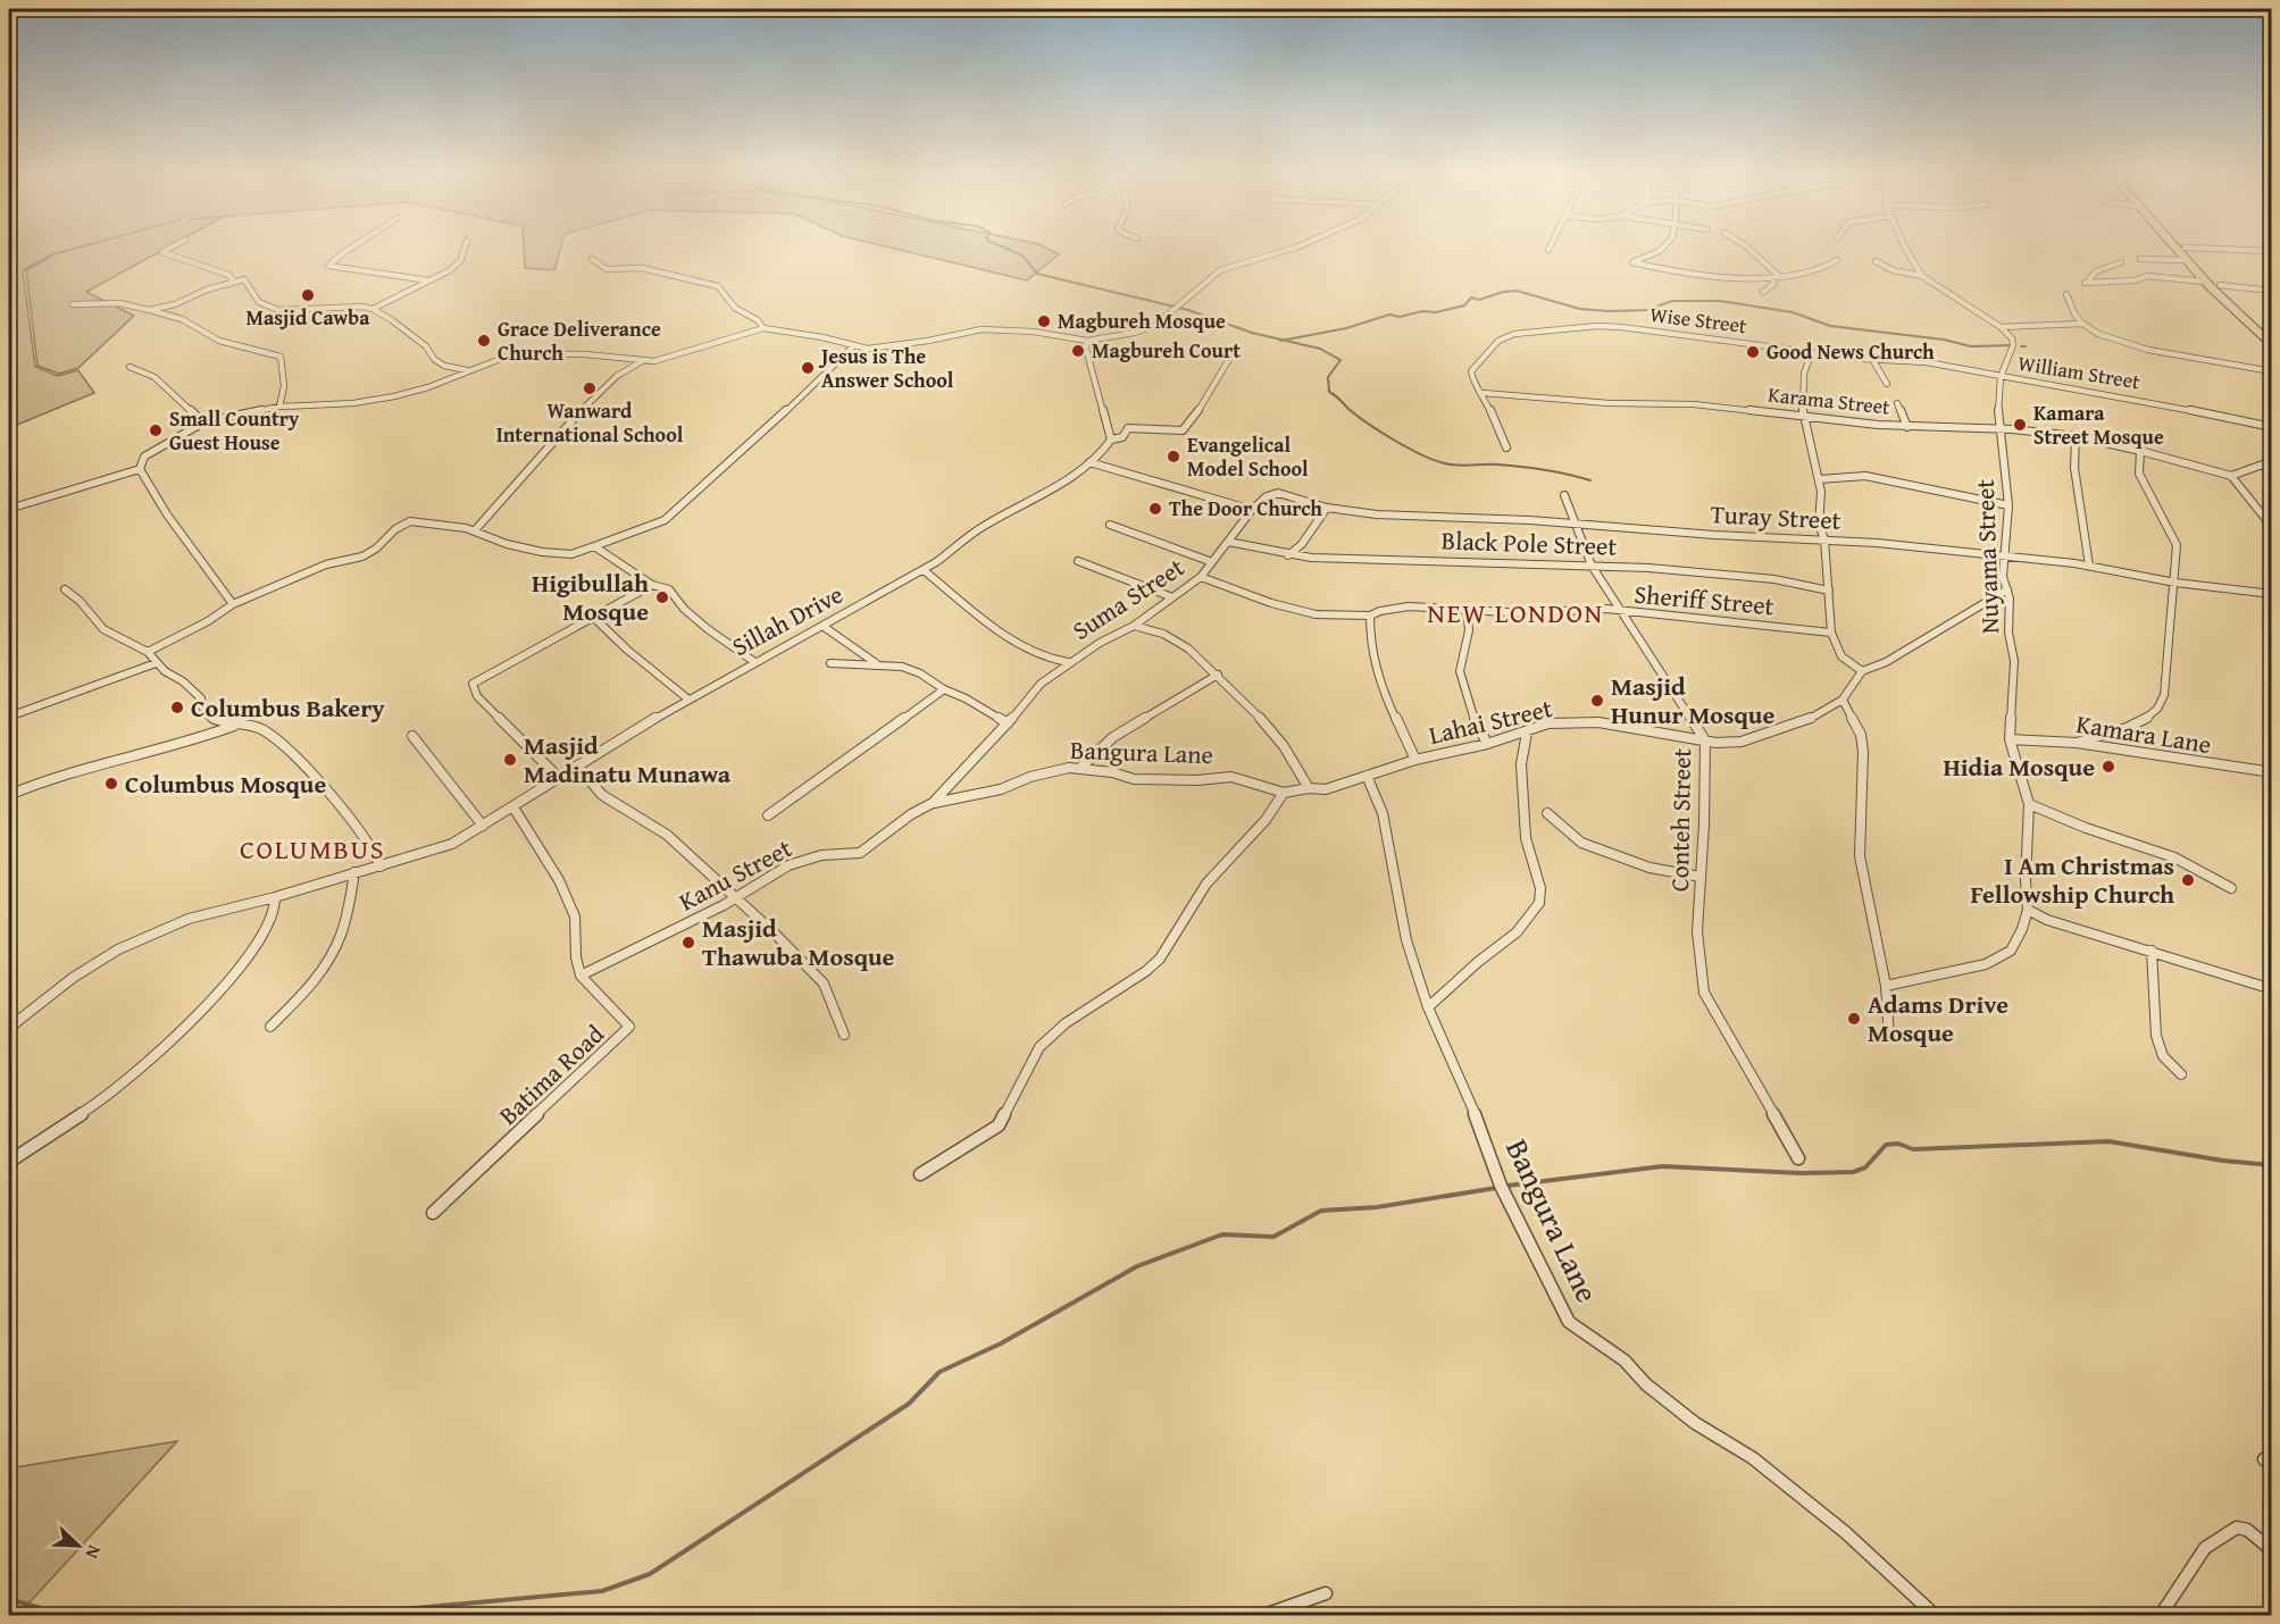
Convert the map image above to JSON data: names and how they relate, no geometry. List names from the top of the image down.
{
  "streets": {
    "street": [
      "Wise Street",
      "William Street",
      "Karama Street",
      "Turay Street",
      "Black Pole Street",
      "Nuyama Street",
      "Suma Street",
      "Sheriff Street",
      "Sillah Drive",
      "Lahai Street",
      "Kamara Lane",
      "Bangura Lane",
      "Conteh Street",
      "Kanu Street",
      "Batima Road"
    ]
  },
  "crossings": [
    ["Wise Street", "William Street"],
    ["Wise Street", "Karama Street"],
    ["Wise Street", "Nuyama Street"],
    ["William Street", "Nuyama Street"],
    ["Karama Street", "Nuyama Street"],
    ["Turay Street", "Nuyama Street"],
    ["Turay Street", "Suma Street"],
    ["Turay Street", "Conteh Street"],
    ["Black Pole Street", "Suma Street"],
    ["Black Pole Street", "Conteh Street"],
    ["Nuyama Street", "Kamara Lane"],
    ["Suma Street", "Sheriff Street"],
    ["Suma Street", "Kanu Street"],
    ["Sheriff Street", "Conteh Street"],
    ["Lahai Street", "Bangura Lane"],
    ["Lahai Street", "Conteh Street"],
    ["Bangura Lane", "Kanu Street"],
    ["Kanu Street", "Batima Road"]
  ],
  "districts": ["NEW LONDON", "COLUMBUS"],
  "places": [
    "Masjid Cawba",
    "Magbureh Mosque",
    "Grace Deliverance Church",
    "Magbureh Court",
    "Good News Church",
    "Jesus is The Answer School",
    "Wanward International School",
    "Kamara Street Mosque",
    "Small Country Guest House",
    "Evangelical Model School",
    "The Door Church",
    "Higibullah Mosque",
    "Masjid Hunur Mosque",
    "Columbus Bakery",
    "Masjid Madinatu Munawa",
    "Hidia Mosque",
    "Columbus Mosque",
    "I Am Christmas Fellowship Church",
    "Masjid Thawuba Mosque",
    "Adams Drive Mosque"
  ],
  "north": "bottom right"
}
